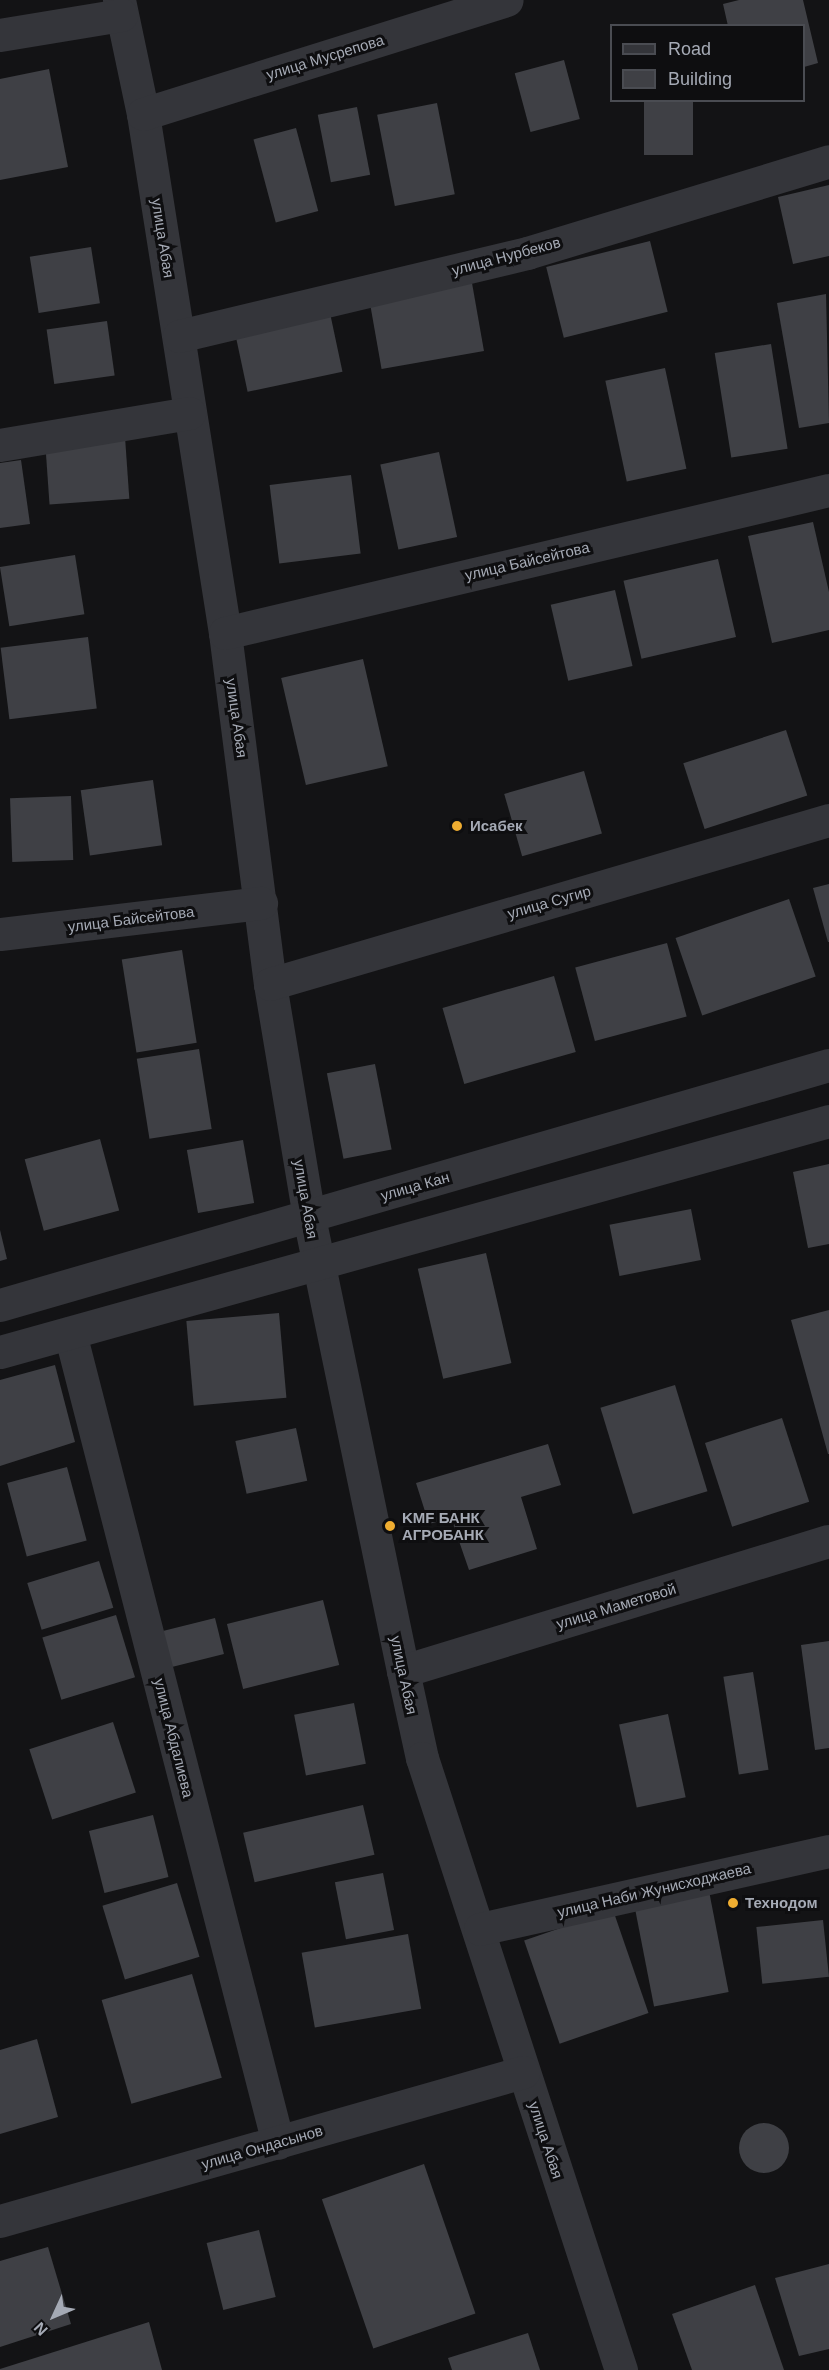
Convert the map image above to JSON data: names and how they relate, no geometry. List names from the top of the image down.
{
  "streets": {
    "street": [
      "улица Мусрепова",
      "улица Абая",
      "улица Нурбеков",
      "улица Байсейтова",
      "улица Сугир",
      "улица Кан",
      "улица Маметовой",
      "улица Абдалиева",
      "улица Наби Жунисходжаева",
      "улица Ондасынов"
    ]
  },
  "crossings": [
    ["улица Мусрепова", "улица Абая"],
    ["улица Абая", "улица Нурбеков"],
    ["улица Абая", "улица Байсейтова"],
    ["улица Абая", "улица Сугир"],
    ["улица Абая", "улица Кан"],
    ["улица Абая", "улица Маметовой"],
    ["улица Абая", "улица Наби Жунисходжаева"],
    ["улица Абая", "улица Ондасынов"],
    ["улица Абдалиева", "улица Ондасынов"]
  ],
  "places": ["Иcабек", "KMF БАНК АГРОБАНК", "Технодом"],
  "legend": ["Road", "Building"],
  "north": "bottom left"
}
